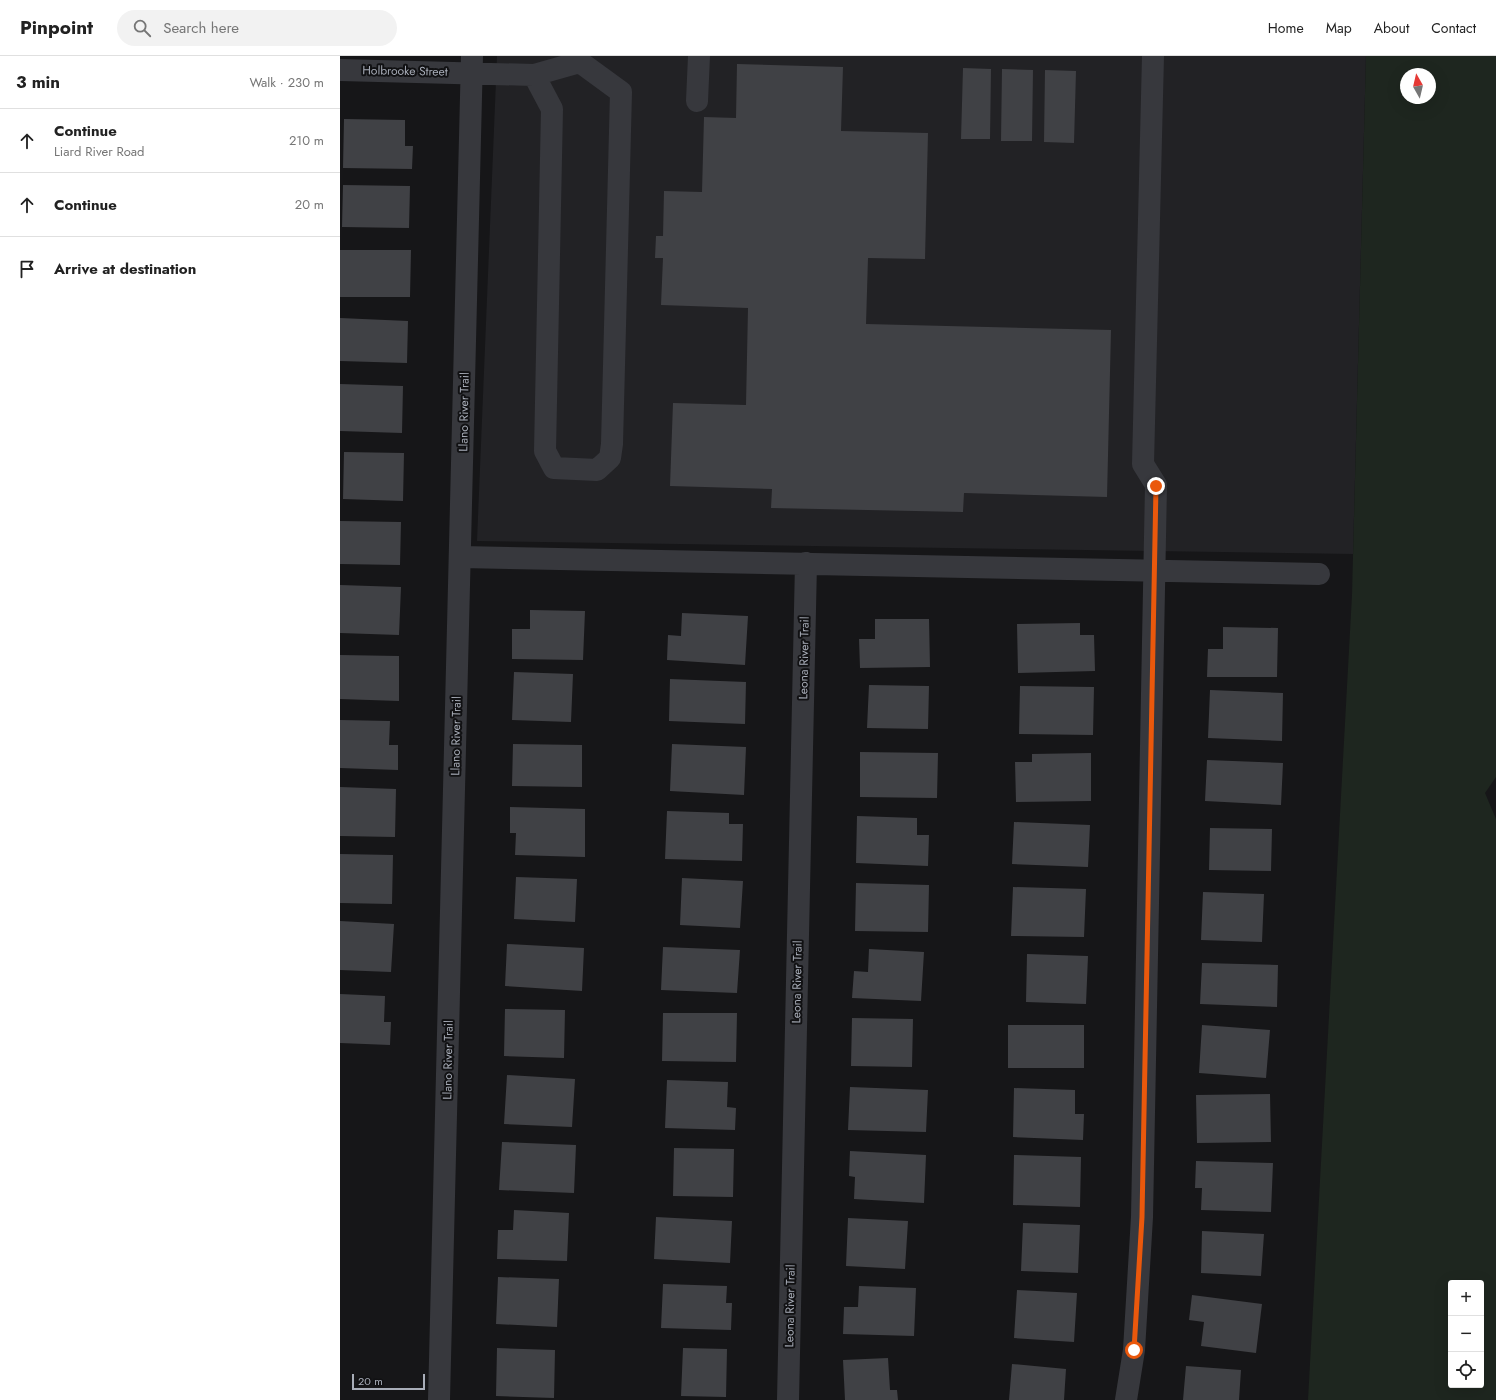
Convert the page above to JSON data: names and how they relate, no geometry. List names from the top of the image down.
{
  "streets": {
    "street": ["Holbrooke Street", "Llano River Trail", "Leona River Trail"]
  },
  "crossings": [
    ["Holbrooke Street", "Llano River Trail"]
  ],
  "scale_bar": "20 m",
  "north": "top",
  "page": {
    "header": "Pinpoint",
    "search": "Search here",
    "nav": [
      "Home",
      "Map",
      "About",
      "Contact"
    ],
    "heading": ["3 min", "Walk · 230 m"],
    "list": [
      ["Continue", "Liard River Road", "210 m"],
      ["Continue", "20 m"],
      "Arrive at destination"
    ],
    "map_buttons": ["+", "−"],
    "scale": "20 m"
  }
}
